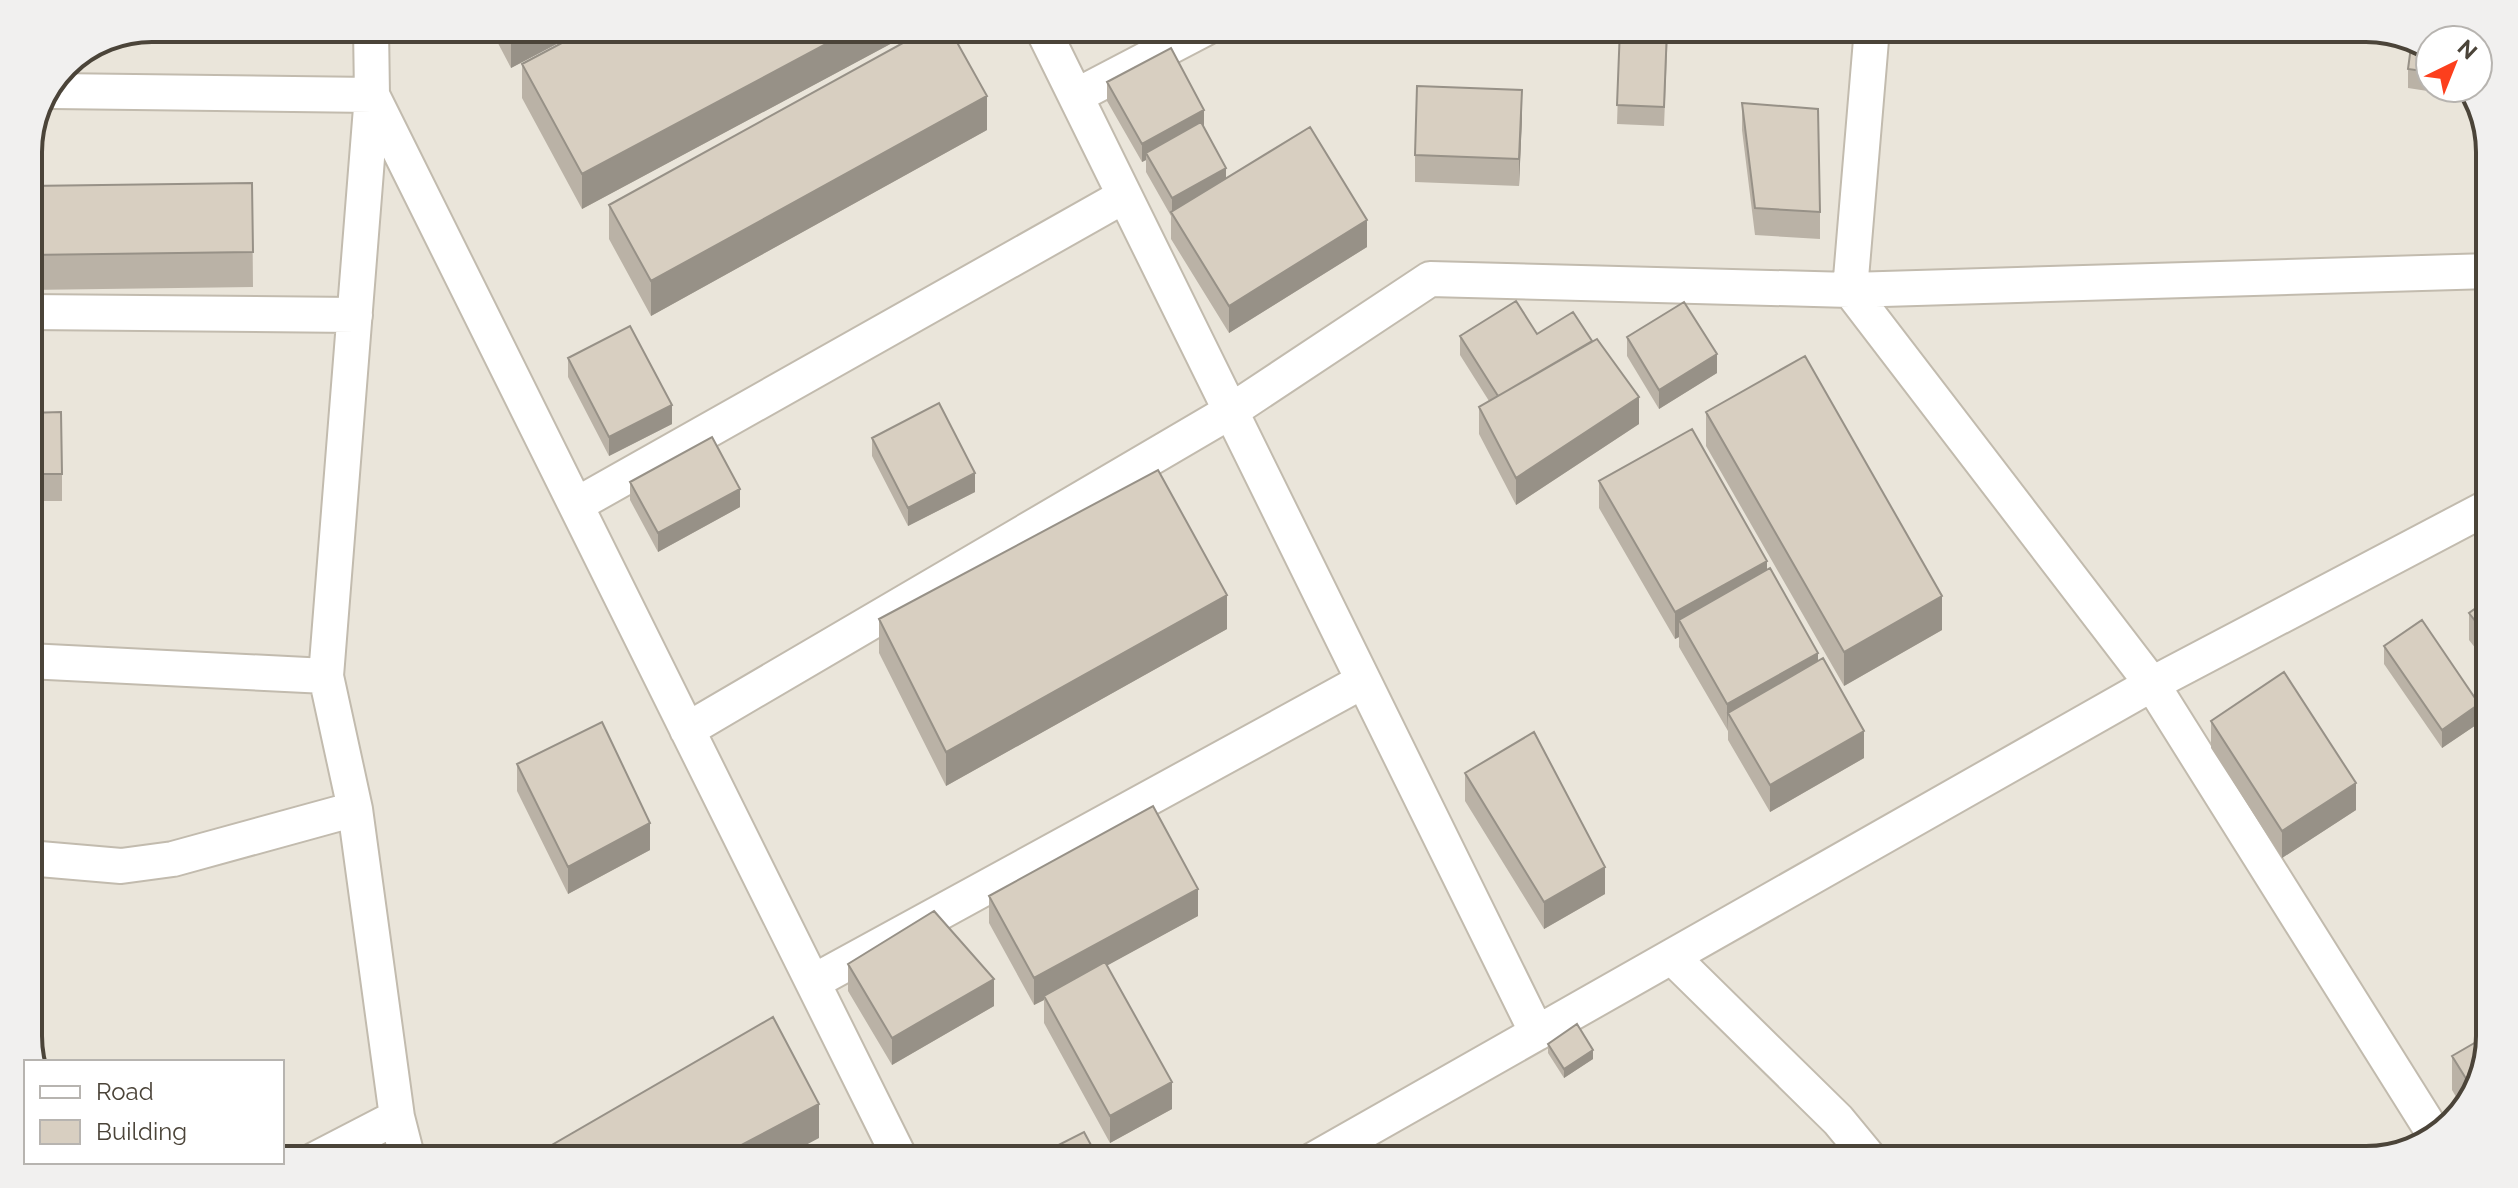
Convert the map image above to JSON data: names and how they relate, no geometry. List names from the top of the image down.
{
  "legend": ["Road", "Building"],
  "north": "top right"
}
